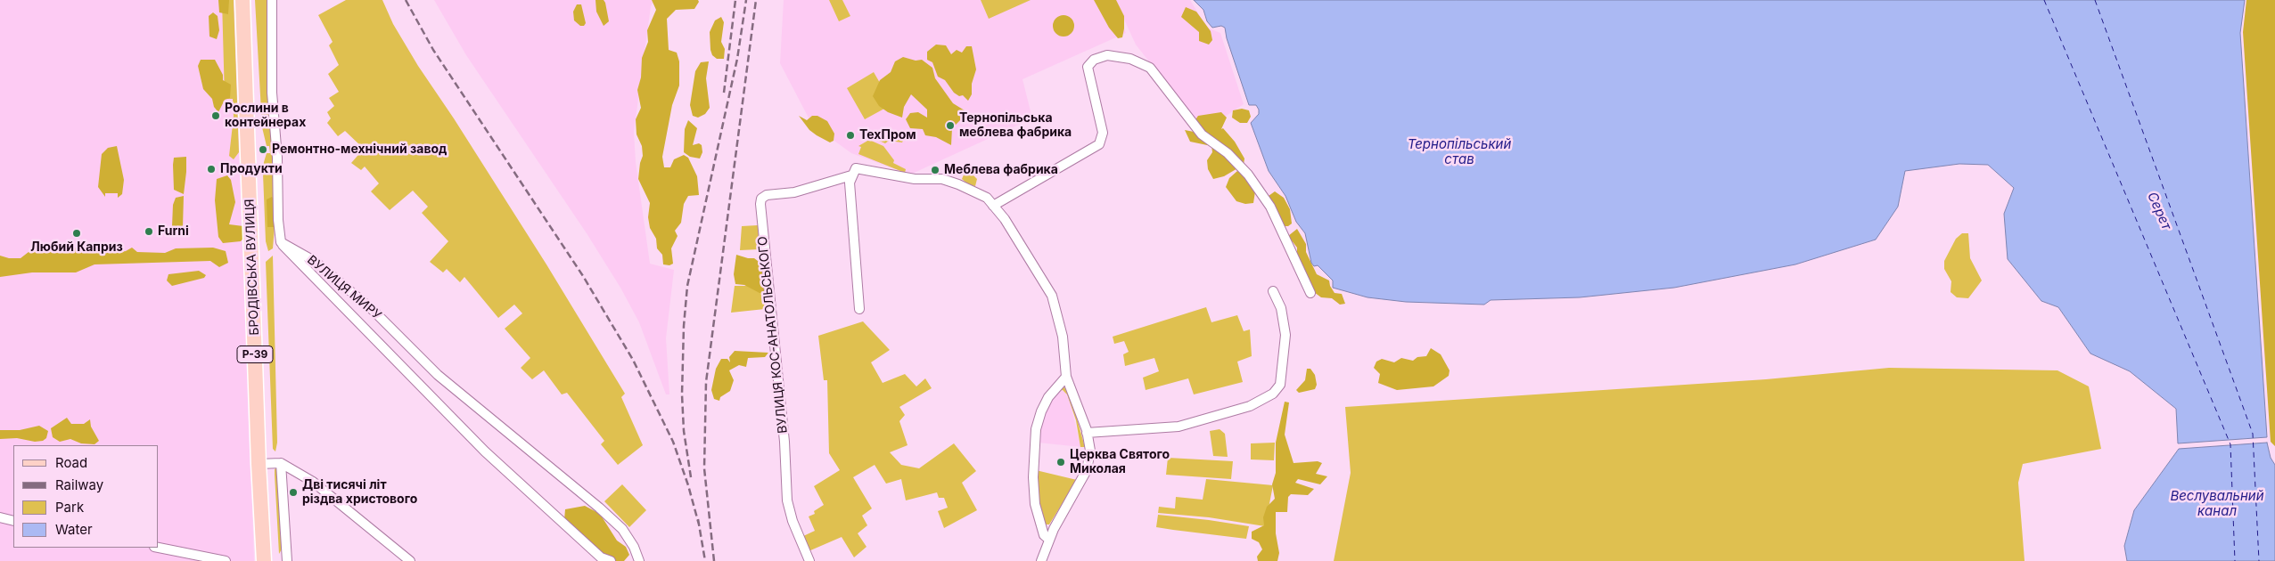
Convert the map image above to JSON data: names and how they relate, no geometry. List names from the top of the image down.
{
  "streets": {
    "main road": ["БРОДІВСЬКА ВУЛИЦЯ", "Р-39"],
    "street": ["ВУЛИЦЯ МИРУ", "ВУЛИЦЯ КОС-АНАТОЛЬСЬКОГО"]
  },
  "water": ["Тернопільський став", "Серет", "Веслувальний канал"],
  "places": [
    "Рослини в контейнерах",
    "Тернопільська меблева фабрика",
    "ТехПром",
    "Ремонтно-мехнічний завод",
    "Продукти",
    "Меблева фабрика",
    "Furni",
    "Любий Каприз",
    "Церква Святого Миколая",
    "Дві тисячі літ різдва христового"
  ],
  "legend": [
    "Road",
    "Railway",
    "Park",
    "Water"
  ]
}
